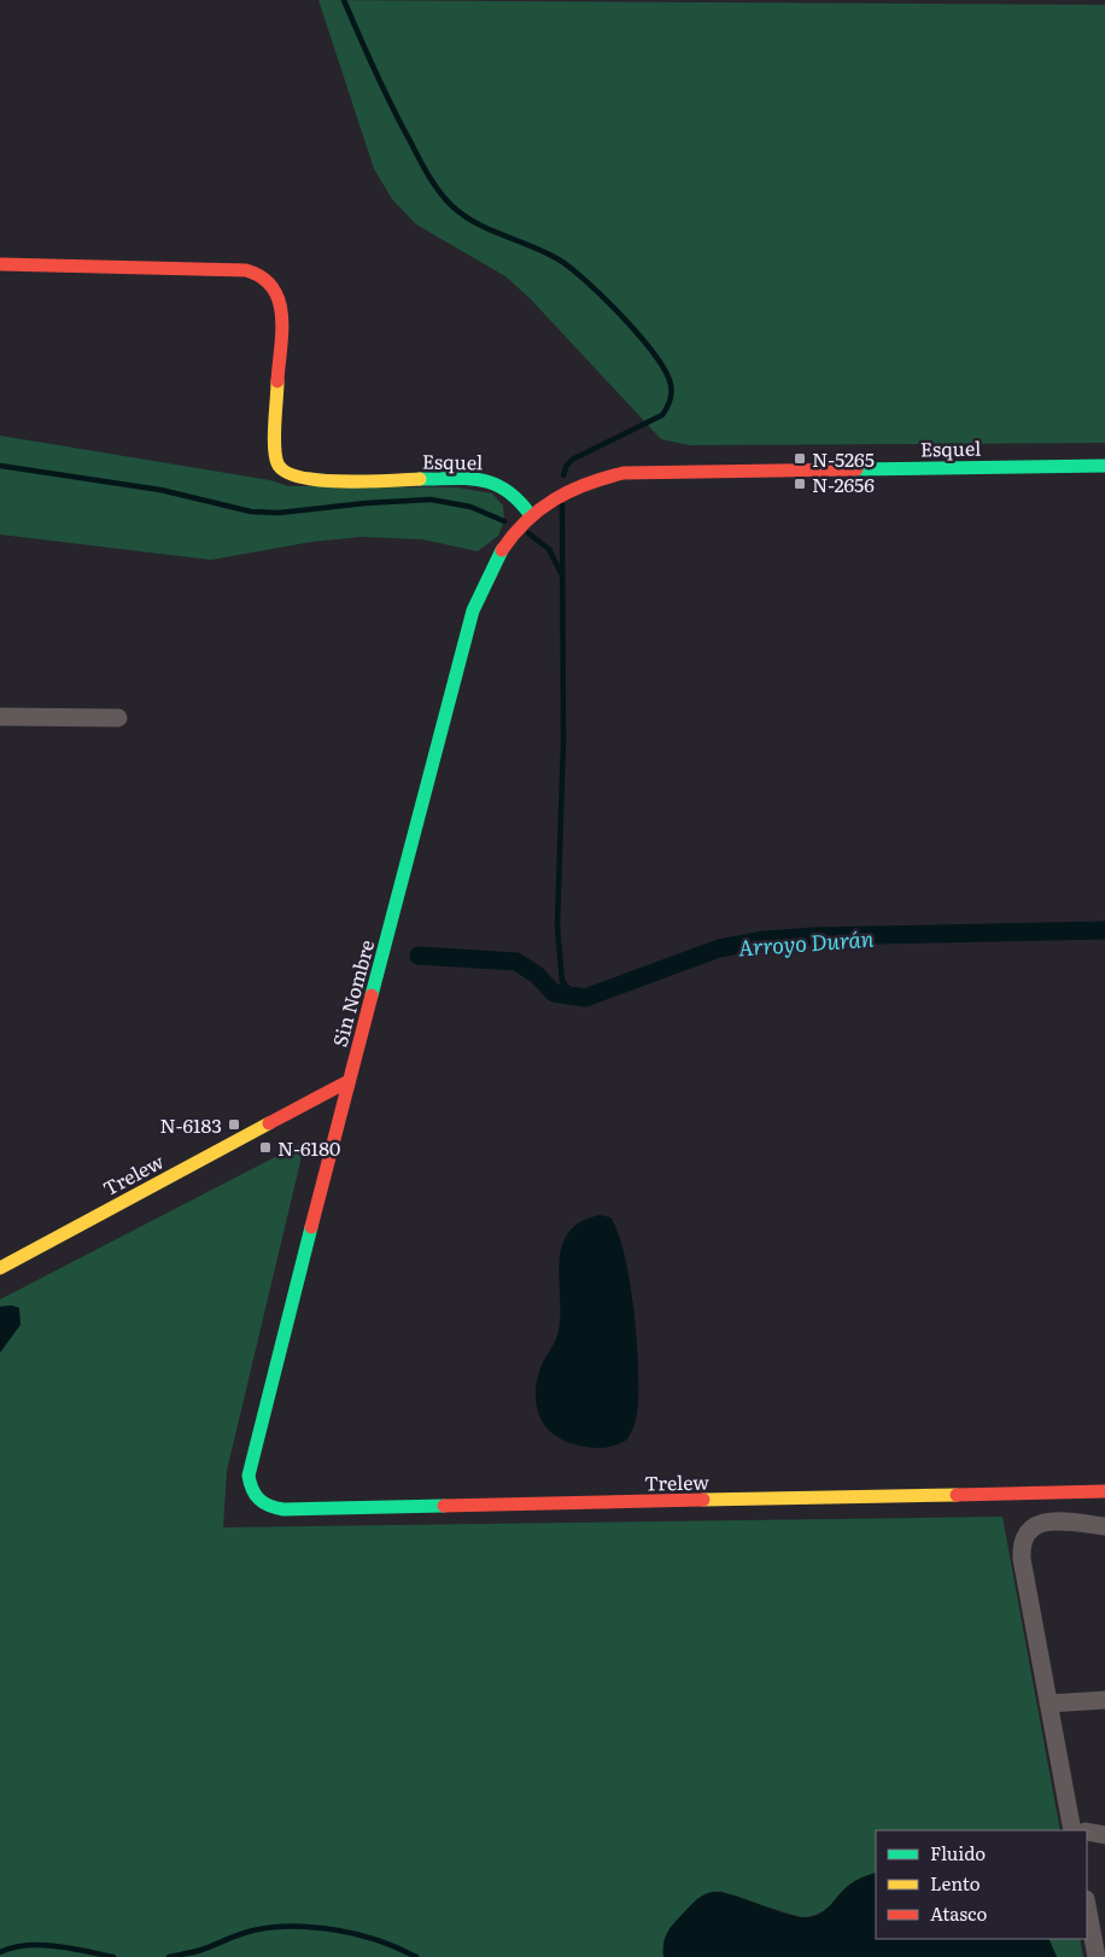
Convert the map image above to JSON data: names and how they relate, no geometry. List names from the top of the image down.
{
  "streets": {
    "street": ["Esquel", "Sin Nombre", "Trelew"]
  },
  "crossings": [
    ["Esquel", "Sin Nombre"],
    ["Sin Nombre", "Trelew"]
  ],
  "water": ["Arroyo Durán"],
  "places": {
    "transit": [
      "N-5265",
      "N-2656",
      "N-6183",
      "N-6180"
    ]
  },
  "legend": ["Fluido", "Lento", "Atasco"]
}
